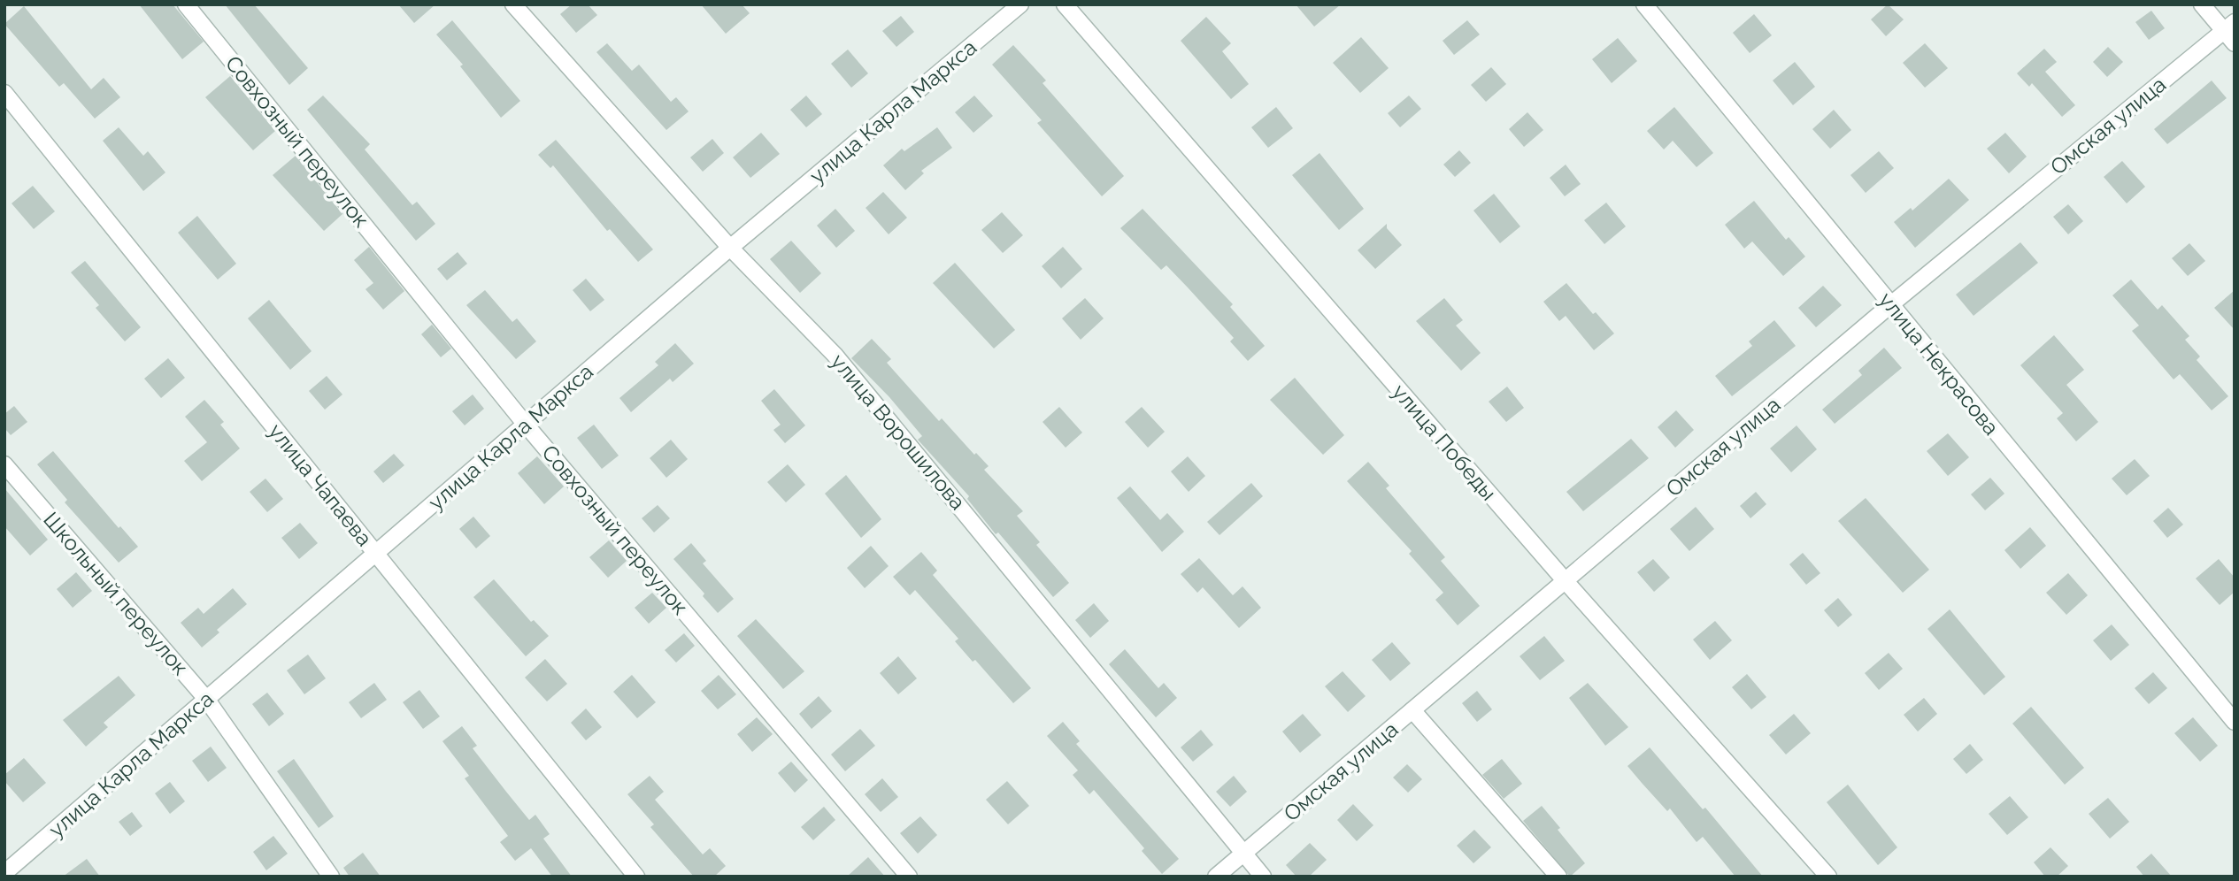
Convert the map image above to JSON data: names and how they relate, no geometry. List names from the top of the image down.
{
  "streets": {
    "street": [
      "улица Карла Маркса",
      "Омская улица",
      "Совхозный переулок",
      "улица Некрасова",
      "улица Ворошилова",
      "улица Победы",
      "улица Чапаева",
      "Школьный переулок"
    ]
  },
  "crossings": [
    ["улица Карла Маркса", "Совхозный переулок"],
    ["улица Карла Маркса", "улица Ворошилова"],
    ["улица Карла Маркса", "улица Чапаева"],
    ["улица Карла Маркса", "Школьный переулок"],
    ["Омская улица", "улица Некрасова"],
    ["Омская улица", "улица Ворошилова"],
    ["Омская улица", "улица Победы"]
  ]
}
